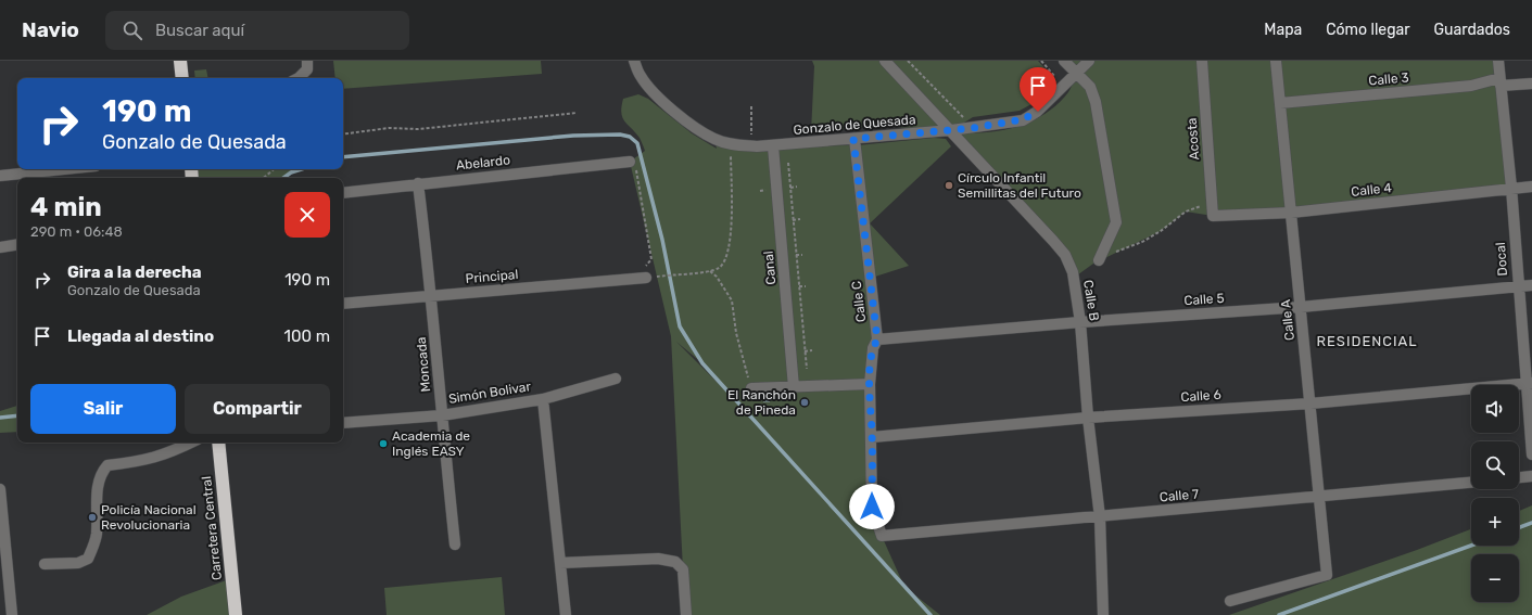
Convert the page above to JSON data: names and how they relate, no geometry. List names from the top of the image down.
{
  "streets": {
    "highway": ["Carretera Central"],
    "street": [
      "Calle 3",
      "Gonzalo de Quesada",
      "Acosta",
      "Abelardo",
      "Calle 4",
      "Docal",
      "Canal",
      "Principal",
      "Calle 5",
      "Calle B",
      "Calle C",
      "Calle A",
      "Moncada",
      "Simón Bolivar",
      "Calle 6",
      "Calle 7"
    ]
  },
  "crossings": [
    ["Calle 3", "Docal"],
    ["Calle 3", "Calle A"],
    ["Gonzalo de Quesada", "Canal"],
    ["Gonzalo de Quesada", "Calle B"],
    ["Gonzalo de Quesada", "Calle C"],
    ["Acosta", "Calle 4"],
    ["Abelardo", "Moncada"],
    ["Calle 4", "Docal"],
    ["Calle 4", "Calle A"],
    ["Docal", "Calle 5"],
    ["Docal", "Calle 6"],
    ["Principal", "Moncada"],
    ["Calle 5", "Calle B"],
    ["Calle 5", "Calle C"],
    ["Calle 5", "Calle A"],
    ["Calle B", "Calle 6"],
    ["Calle B", "Calle 7"],
    ["Calle C", "Calle 6"],
    ["Calle C", "Calle 7"],
    ["Calle A", "Calle 6"],
    ["Calle A", "Calle 7"],
    ["Moncada", "Simón Bolivar"]
  ],
  "districts": ["RESIDENCIAL"],
  "places": [
    "Círculo Infantil Semillitas del Futuro",
    "El Ranchón de Pineda",
    "Academia de Inglés EASY",
    "Policía Nacional Revolucionaria"
  ],
  "page": {
    "header": "Navio",
    "search": "Buscar aquí",
    "nav": ["Mapa", "Cómo llegar", "Guardados"],
    "turn": ["190 m", "Gonzalo de Quesada"],
    "heading": ["4 min", "290 m · 06:48"],
    "list": [
      {
        "name": "Gira a la derecha",
        "note": "Gonzalo de Quesada",
        "value": "190 m"
      },
      {
        "name": "Llegada al destino",
        "value": "100 m"
      }
    ],
    "buttons": ["Salir", "Compartir"],
    "map_buttons": ["+", "−"]
  }
}
